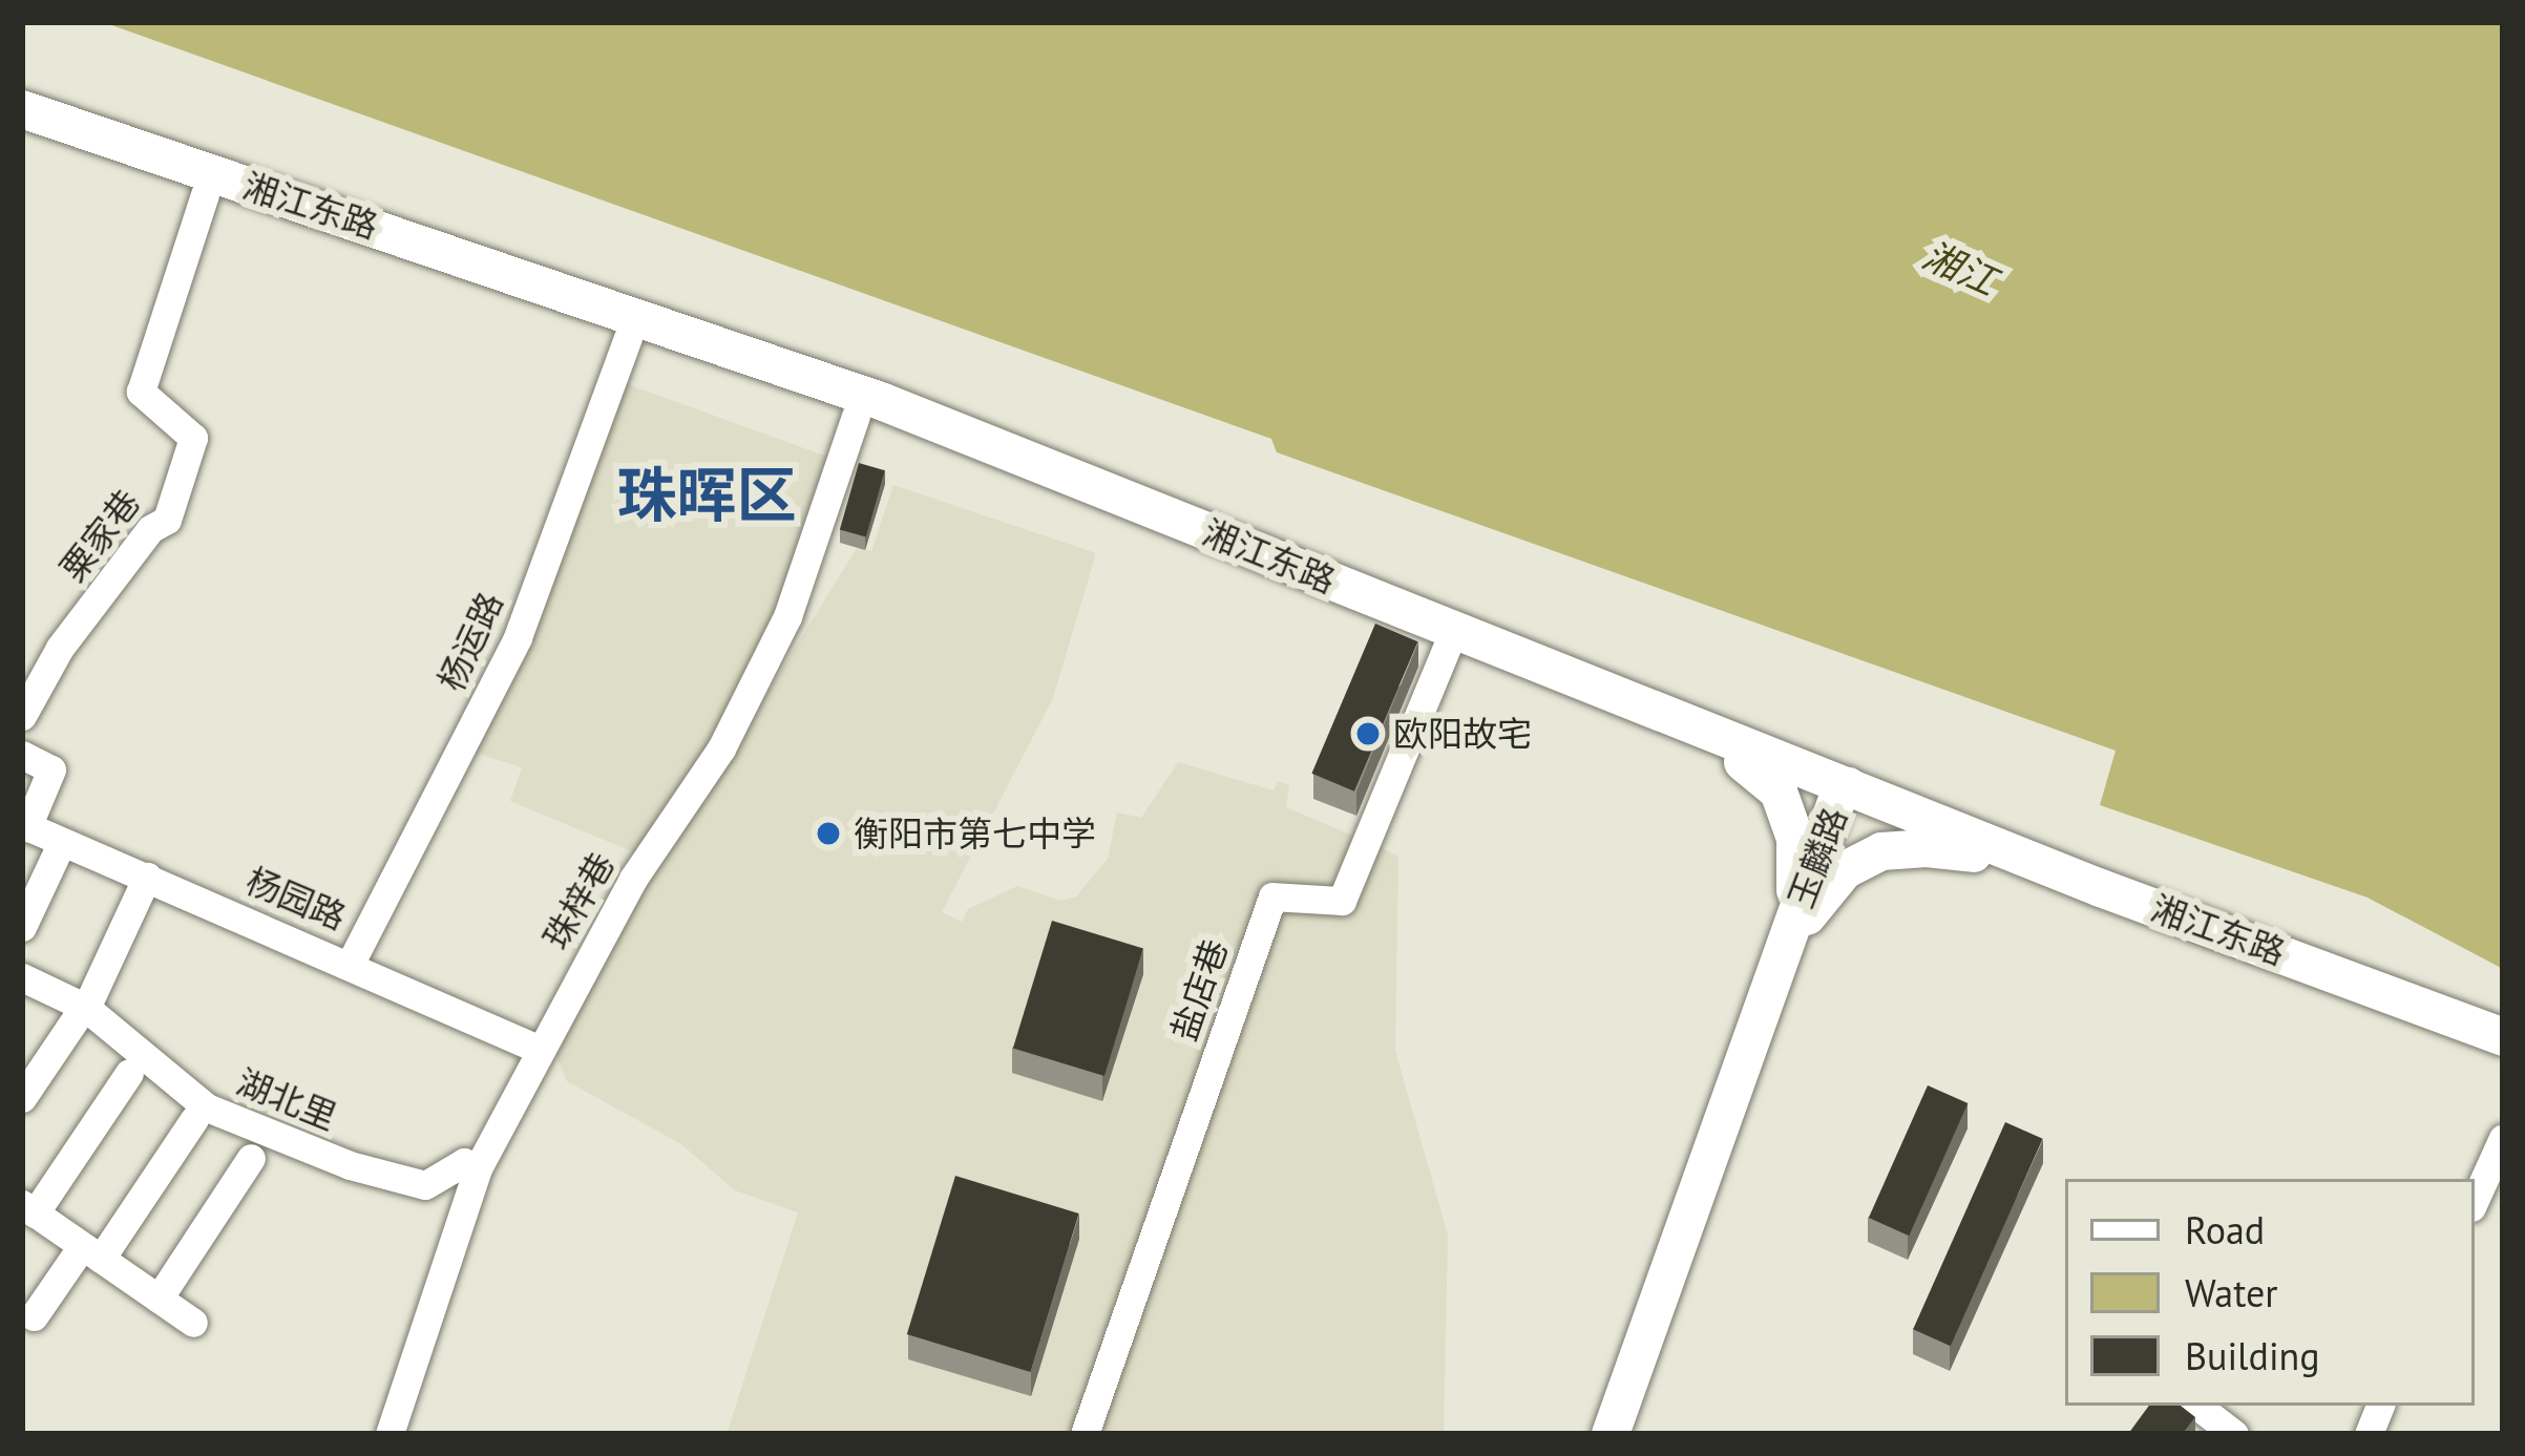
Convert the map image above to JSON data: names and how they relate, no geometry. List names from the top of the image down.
{
  "streets": {
    "main road": ["湘江东路", "玉麟路"],
    "street": [
      "粟家巷",
      "杨运路",
      "杨园路",
      "珠梓巷",
      "盐店巷",
      "湖北里"
    ]
  },
  "crossings": [
    ["湘江东路", "粟家巷"],
    ["湘江东路", "杨运路"],
    ["湘江东路", "玉麟路"],
    ["湘江东路", "珠梓巷"],
    ["湘江东路", "盐店巷"],
    ["杨运路", "杨园路"],
    ["杨园路", "珠梓巷"],
    ["珠梓巷", "湖北里"]
  ],
  "districts": ["珠晖区"],
  "water": ["湘江"],
  "places": ["欧阳故宅", "衡阳市第七中学"],
  "legend": ["Road", "Water", "Building"]
}
